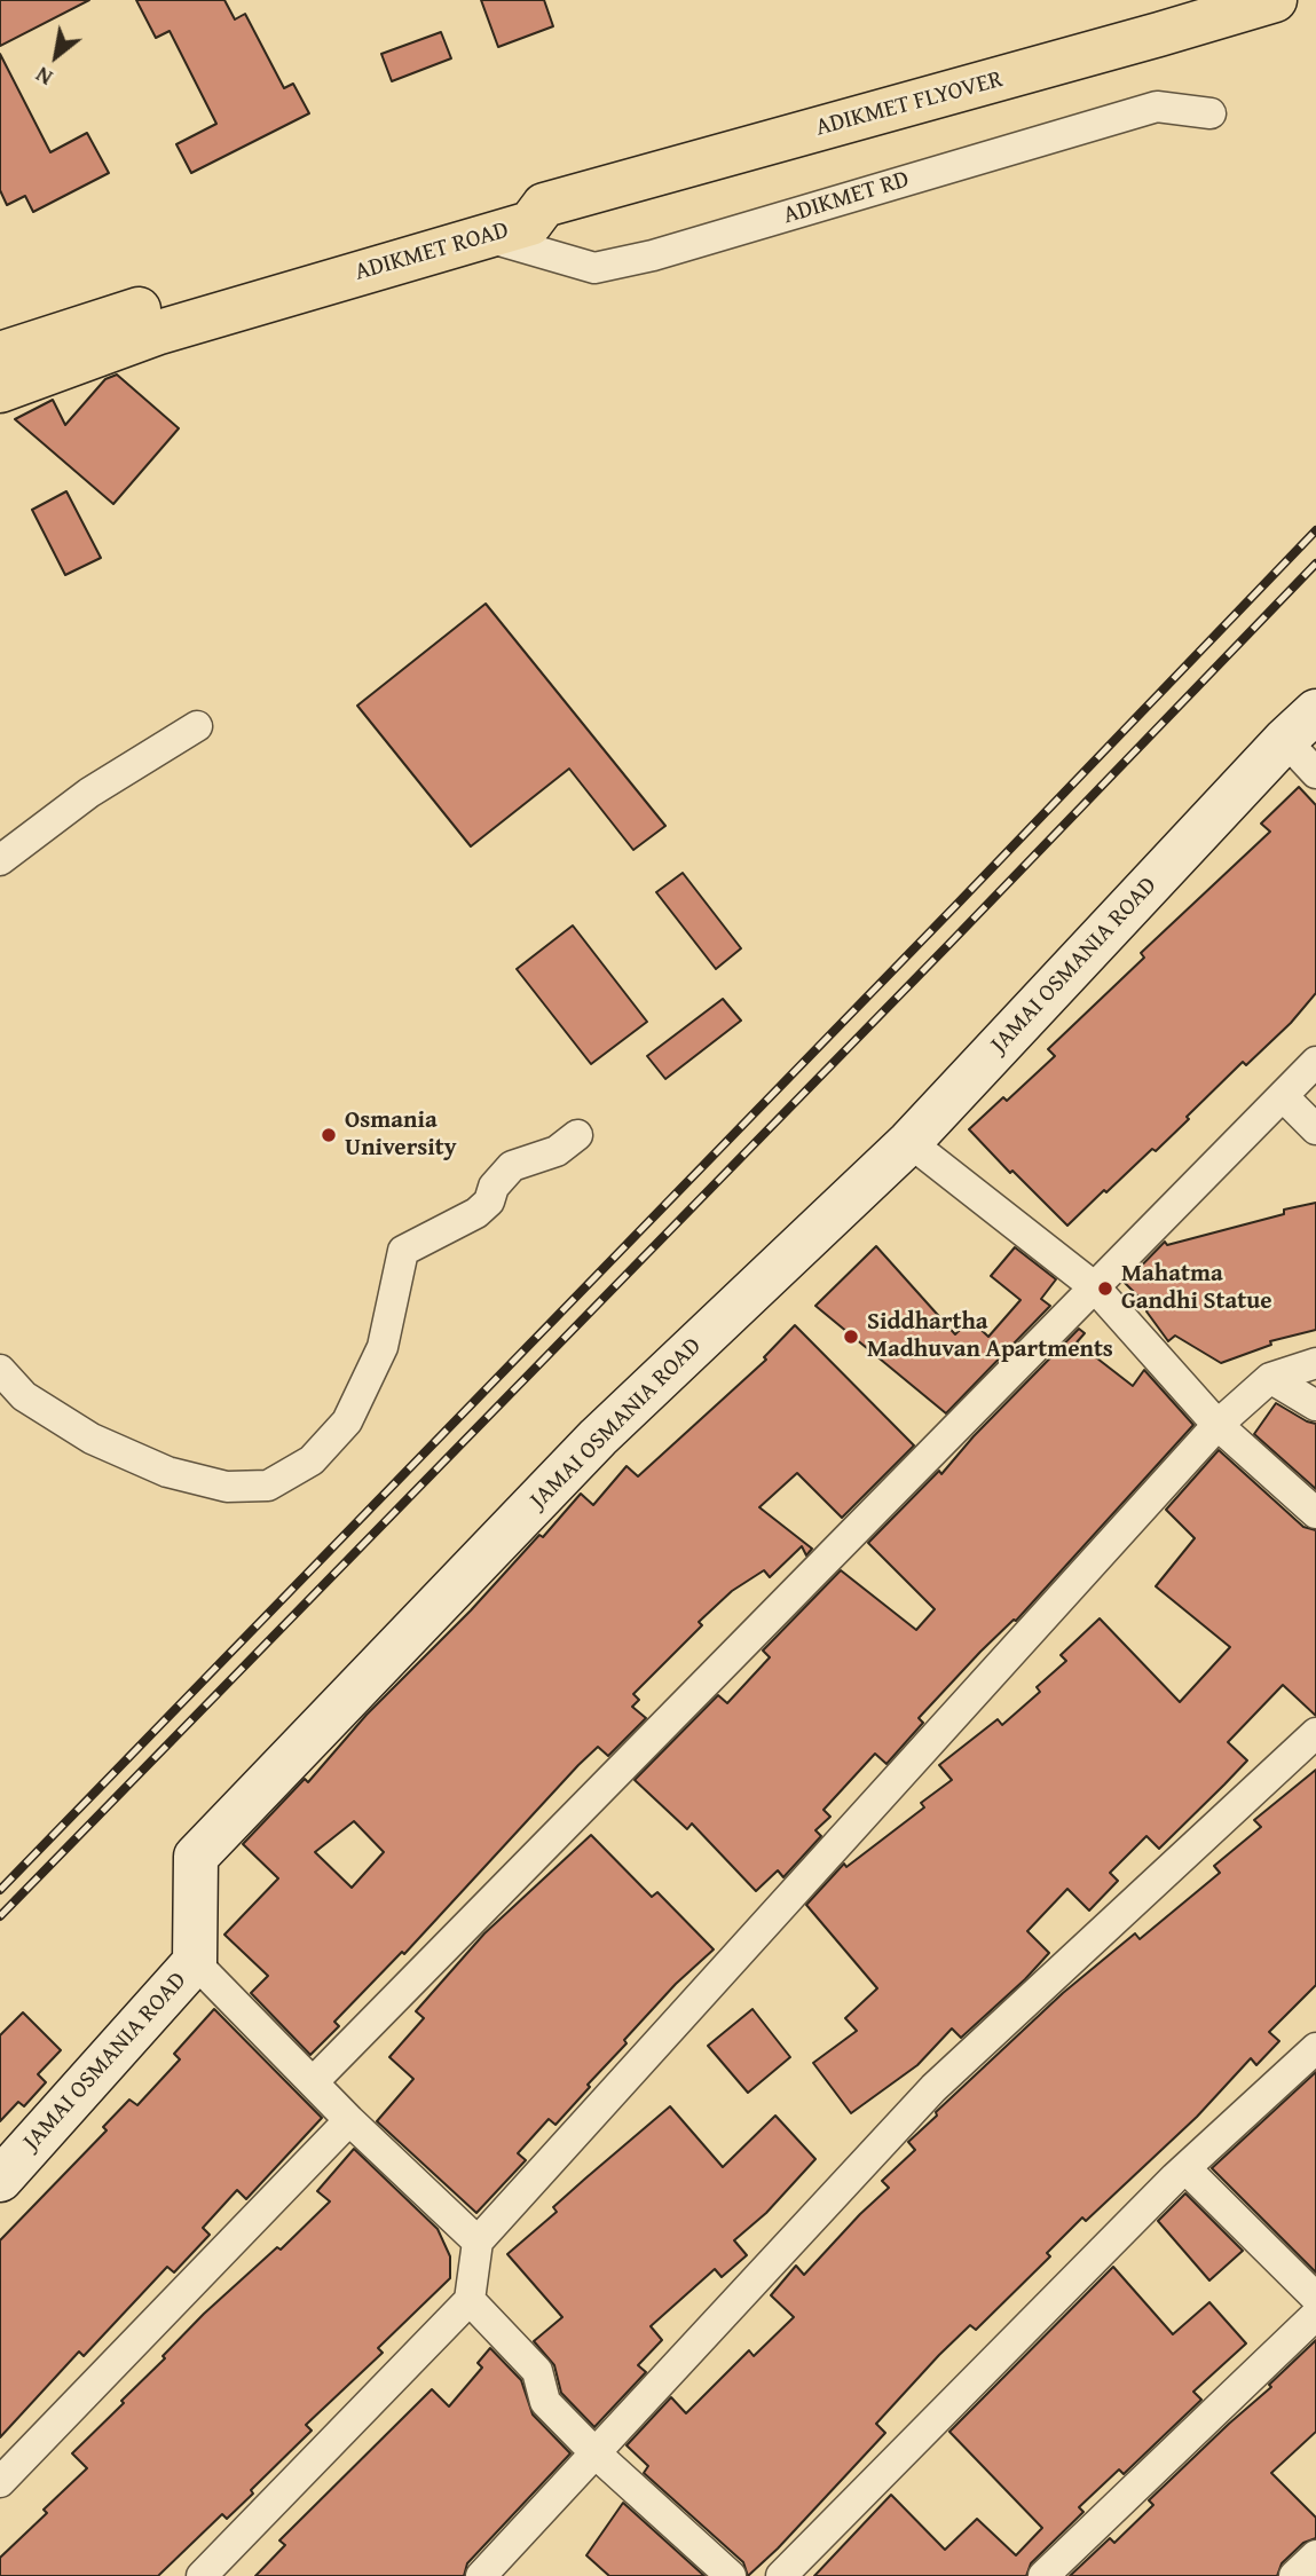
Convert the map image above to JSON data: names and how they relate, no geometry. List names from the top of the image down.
{
  "streets": {
    "main road": ["ADIKMET FLYOVER", "ADIKMET ROAD"],
    "street": ["ADIKMET RD", "JAMAI OSMANIA ROAD"]
  },
  "crossings": [
    ["ADIKMET FLYOVER", "ADIKMET ROAD"],
    ["ADIKMET RD", "ADIKMET ROAD"]
  ],
  "places": ["Osmania University", "Mahatma Gandhi Statue", "Siddhartha Madhuvan Apartments"],
  "north": "bottom left"
}
